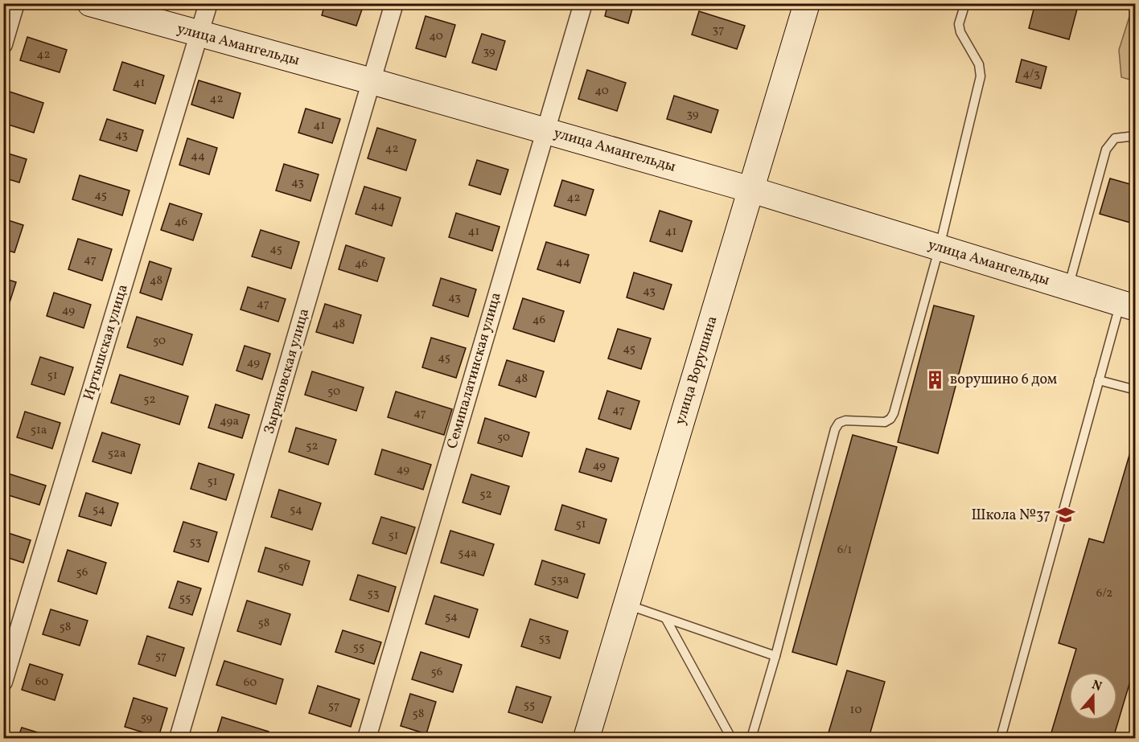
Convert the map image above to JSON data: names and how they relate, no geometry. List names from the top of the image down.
{
  "streets": {
    "street": [
      "улица Амангельды",
      "Иртышская улица",
      "Семипалатинская улица",
      "улица Ворушина",
      "Зыряновская улица"
    ]
  },
  "crossings": [
    ["улица Амангельды", "Иртышская улица"],
    ["улица Амангельды", "Семипалатинская улица"],
    ["улица Амангельды", "улица Ворушина"],
    ["улица Амангельды", "Зыряновская улица"]
  ],
  "places": {
    "building": ["ворушино 6 дом"],
    "school or university": ["Школа №37"]
  },
  "house_numbers": [
    "37",
    "40",
    "39",
    "42",
    "4/3",
    "41",
    "40",
    "42",
    "39",
    "41",
    "43",
    "42",
    "44",
    "43",
    "45",
    "42",
    "44",
    "46",
    "41",
    "41",
    "45",
    "47",
    "44",
    "46",
    "48",
    "43",
    "43",
    "47",
    "49",
    "46",
    "48",
    "50",
    "45",
    "45",
    "49",
    "51",
    "48",
    "50",
    "52",
    "47",
    "47",
    "49а",
    "51а",
    "50",
    "52",
    "52а",
    "49",
    "49",
    "51",
    "52",
    "54",
    "54",
    "51",
    "51",
    "53",
    "6/1",
    "54а",
    "56",
    "56",
    "53а",
    "53",
    "6/2",
    "55",
    "54",
    "58",
    "58",
    "53",
    "55",
    "57",
    "56",
    "60",
    "60",
    "55",
    "57",
    "10",
    "58",
    "59"
  ],
  "north": "top"
}
